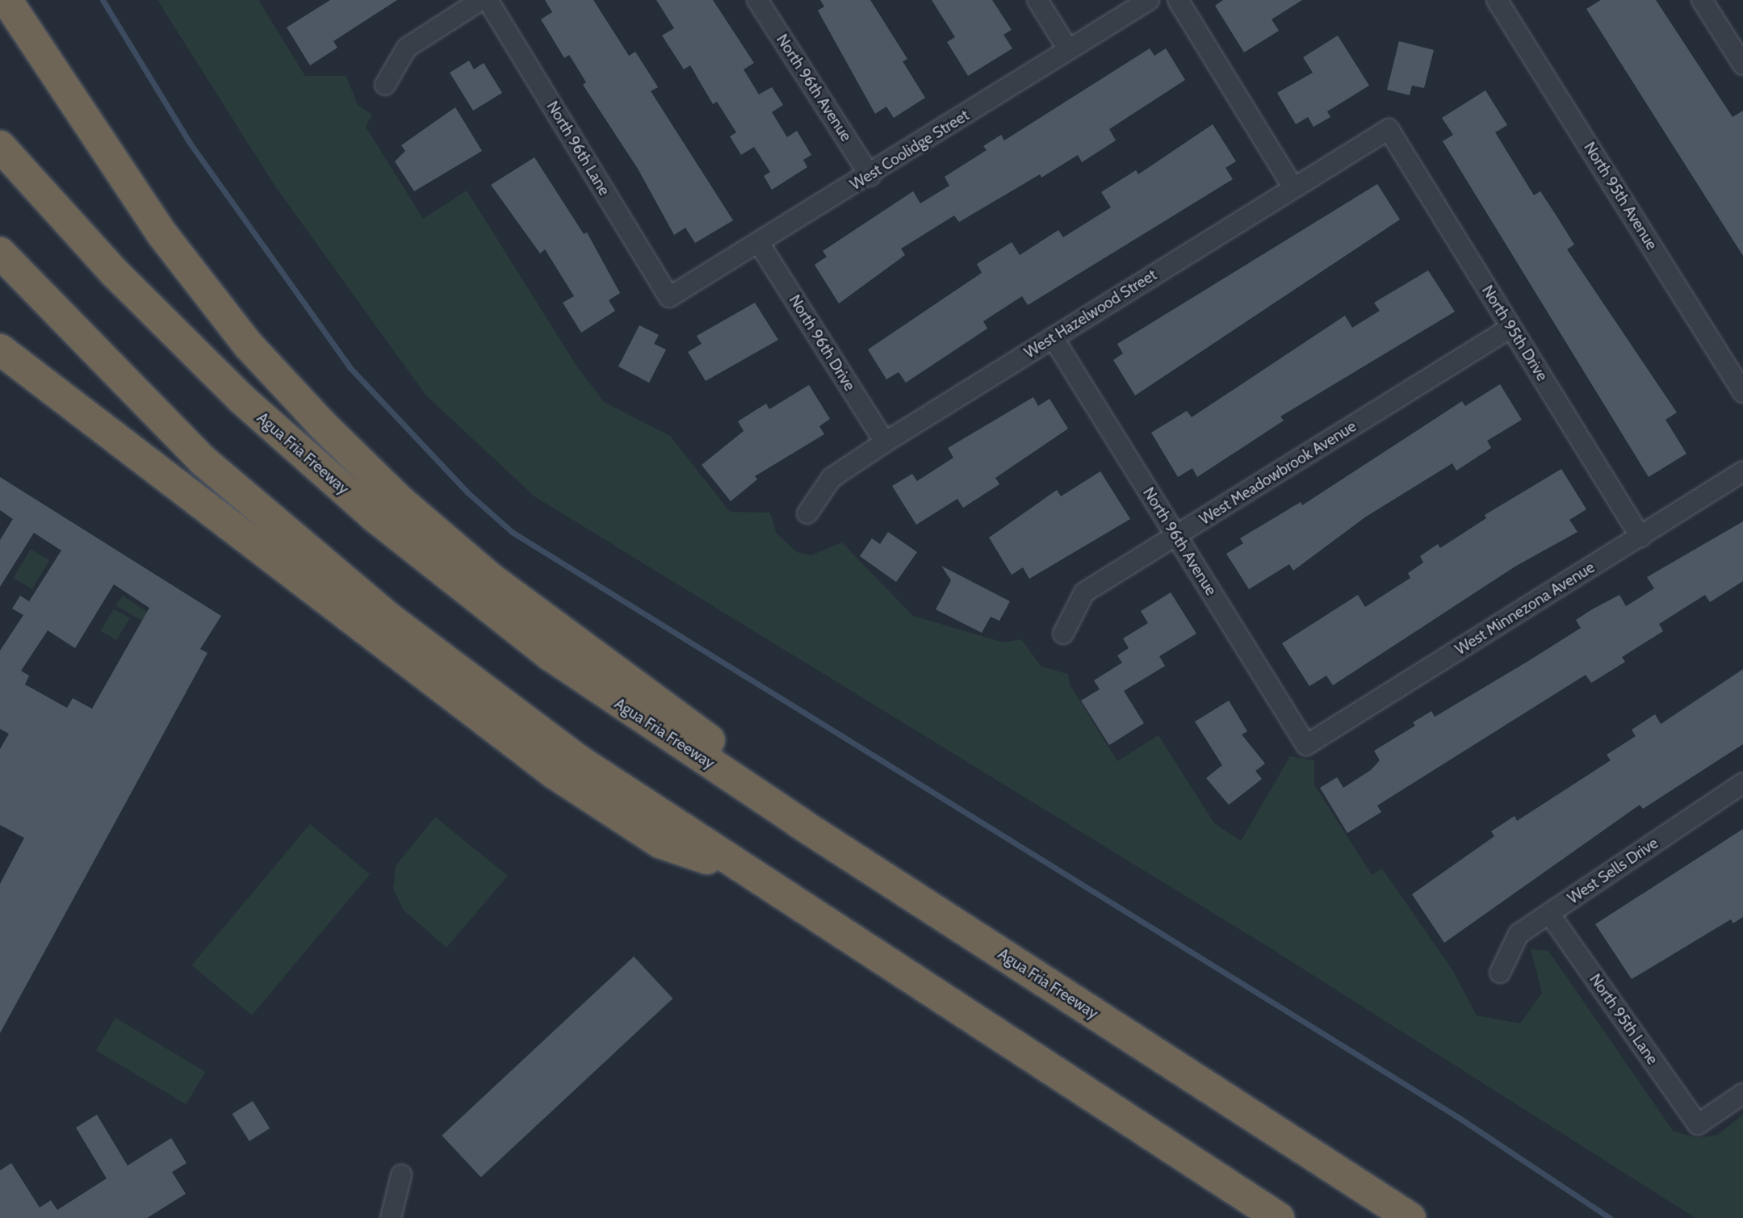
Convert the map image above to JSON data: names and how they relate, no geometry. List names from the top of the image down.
{
  "streets": {
    "highway": ["Agua Fria Freeway"],
    "street": [
      "North 96th Avenue",
      "North 96th Lane",
      "West Coolidge Street",
      "North 95th Avenue",
      "West Hazelwood Street",
      "North 95th Drive",
      "North 96th Drive",
      "West Meadowbrook Avenue",
      "West Minnezona Avenue",
      "West Sells Drive",
      "North 95th Lane"
    ]
  },
  "crossings": [
    ["North 96th Avenue", "West Coolidge Street"],
    ["North 96th Avenue", "West Hazelwood Street"],
    ["North 96th Avenue", "West Meadowbrook Avenue"],
    ["North 96th Avenue", "West Minnezona Avenue"],
    ["North 96th Lane", "West Coolidge Street"],
    ["West Coolidge Street", "North 96th Drive"],
    ["West Hazelwood Street", "North 95th Drive"],
    ["West Hazelwood Street", "North 96th Drive"],
    ["North 95th Drive", "West Meadowbrook Avenue"],
    ["North 95th Drive", "West Minnezona Avenue"],
    ["West Sells Drive", "North 95th Lane"]
  ]
}
